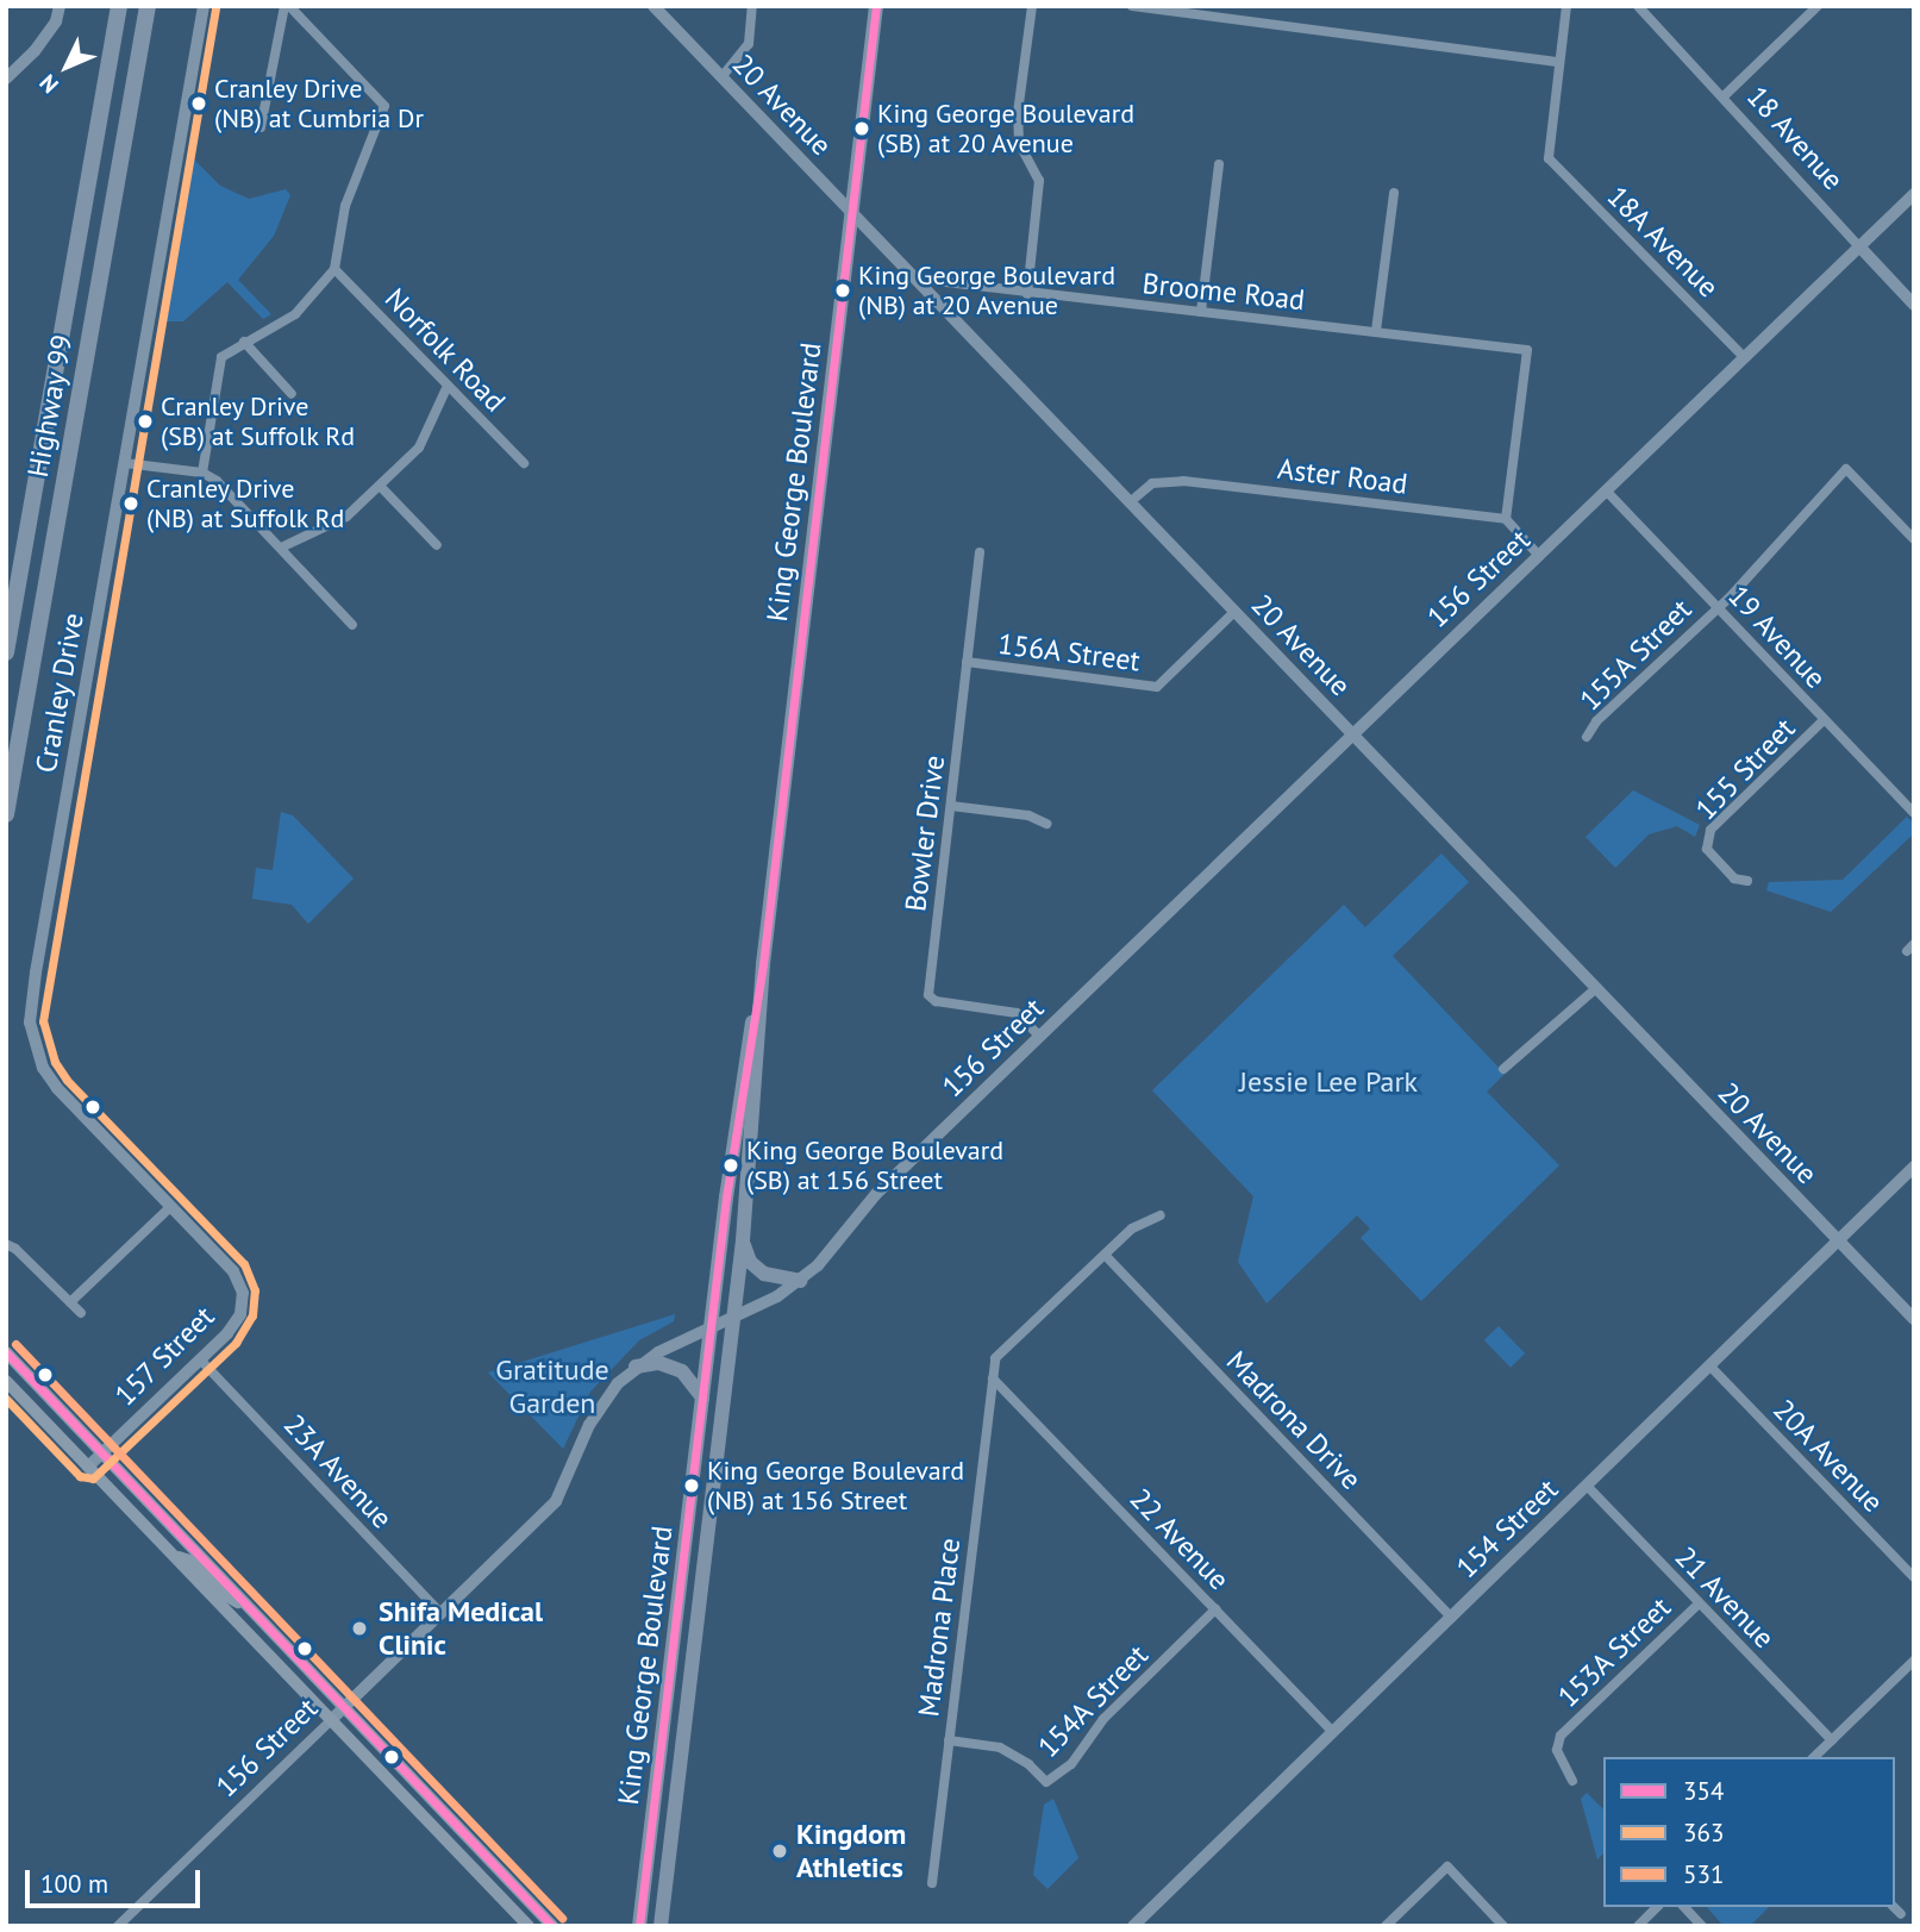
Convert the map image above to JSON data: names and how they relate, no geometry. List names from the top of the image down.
{
  "streets": {
    "highway": ["Highway 99"],
    "main road": ["King George Boulevard"],
    "street": [
      "20 Avenue",
      "18 Avenue",
      "18A Avenue",
      "Broome Road",
      "Norfolk Road",
      "Aster Road",
      "156 Street",
      "19 Avenue",
      "156A Street",
      "155A Street",
      "Cranley Drive",
      "155 Street",
      "Bowler Drive",
      "157 Street",
      "Madrona Drive",
      "20A Avenue",
      "23A Avenue",
      "154 Street",
      "22 Avenue",
      "21 Avenue",
      "Madrona Place",
      "153A Street",
      "154A Street"
    ]
  },
  "crossings": [
    ["20 Avenue", "Broome Road"],
    ["20 Avenue", "Aster Road"],
    ["20 Avenue", "King George Boulevard"],
    ["20 Avenue", "156 Street"],
    ["20 Avenue", "156A Street"],
    ["20 Avenue", "154 Street"],
    ["18 Avenue", "156 Street"],
    ["18A Avenue", "156 Street"],
    ["Broome Road", "Aster Road"],
    ["King George Boulevard", "156 Street"],
    ["156 Street", "19 Avenue"],
    ["156 Street", "Bowler Drive"],
    ["156 Street", "23A Avenue"],
    ["19 Avenue", "155A Street"],
    ["19 Avenue", "155 Street"],
    ["156A Street", "Bowler Drive"],
    ["Cranley Drive", "157 Street"],
    ["157 Street", "23A Avenue"],
    ["Madrona Drive", "154 Street"],
    ["20A Avenue", "154 Street"],
    ["154 Street", "22 Avenue"],
    ["154 Street", "21 Avenue"],
    ["22 Avenue", "Madrona Place"],
    ["22 Avenue", "154A Street"],
    ["21 Avenue", "153A Street"],
    ["Madrona Place", "154A Street"]
  ],
  "parks": ["Jessie Lee Park", "Gratitude Garden"],
  "places": [
    "Cranley Drive (NB) at Cumbria Dr",
    "King George Boulevard (SB) at 20 Avenue",
    "King George Boulevard (NB) at 20 Avenue",
    "Cranley Drive (SB) at Suffolk Rd",
    "Cranley Drive (NB) at Suffolk Rd",
    "King George Boulevard (SB) at 156 Street",
    "King George Boulevard (NB) at 156 Street",
    "Shifa Medical Clinic",
    "Kingdom Athletics"
  ],
  "lines": ["transit line 354", "transit line 363", "transit line 531"],
  "legend": ["354", "363", "531"],
  "scale_bar": "100 m",
  "north": "bottom left"
}
